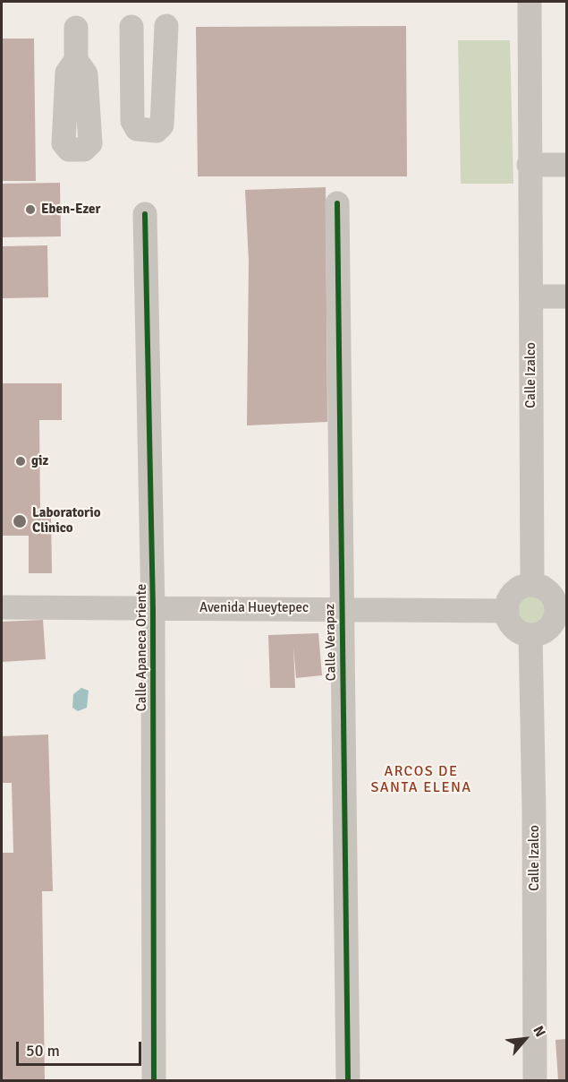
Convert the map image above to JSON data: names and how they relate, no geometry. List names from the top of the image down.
{
  "streets": {
    "street": [
      "Calle Izalco",
      "Avenida Hueytepec",
      "Calle Verapaz",
      "Calle Apaneca Oriente"
    ]
  },
  "crossings": [
    ["Calle Izalco", "Avenida Hueytepec"],
    ["Avenida Hueytepec", "Calle Verapaz"],
    ["Avenida Hueytepec", "Calle Apaneca Oriente"]
  ],
  "districts": ["ARCOS DE SANTA ELENA"],
  "places": ["Eben-Ezer", "giz", "Laboratorio Clinico"],
  "scale_bar": "50 m",
  "north": "top right"
}
